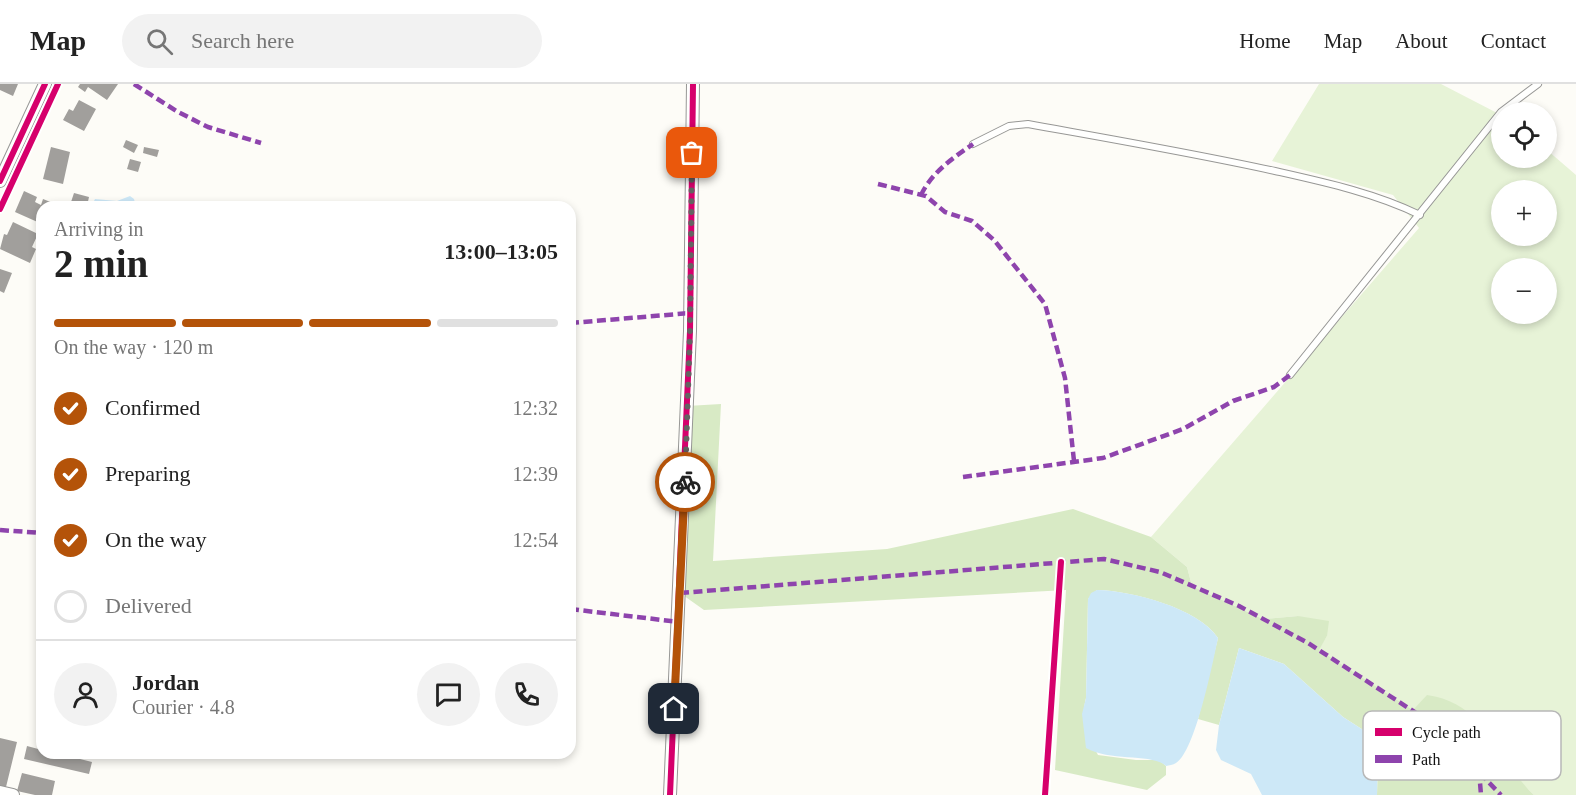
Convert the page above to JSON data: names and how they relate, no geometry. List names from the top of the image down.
{
  "legend": ["Cycle path", "Path"],
  "page": {
    "header": "Map",
    "search": "Search here",
    "nav": [
      "Home",
      "Map",
      "About",
      "Contact"
    ],
    "map_buttons": ["+", "−"],
    "heading": ["2 min", "Arriving in", "13:00–13:05"],
    "panel": ["Jordan", "Courier · 4.8"],
    "bar": "On the way · 120 m",
    "list": [
      ["Confirmed", "12:32"],
      ["Preparing", "12:39"],
      ["On the way", "12:54"],
      "Delivered"
    ]
  }
}
